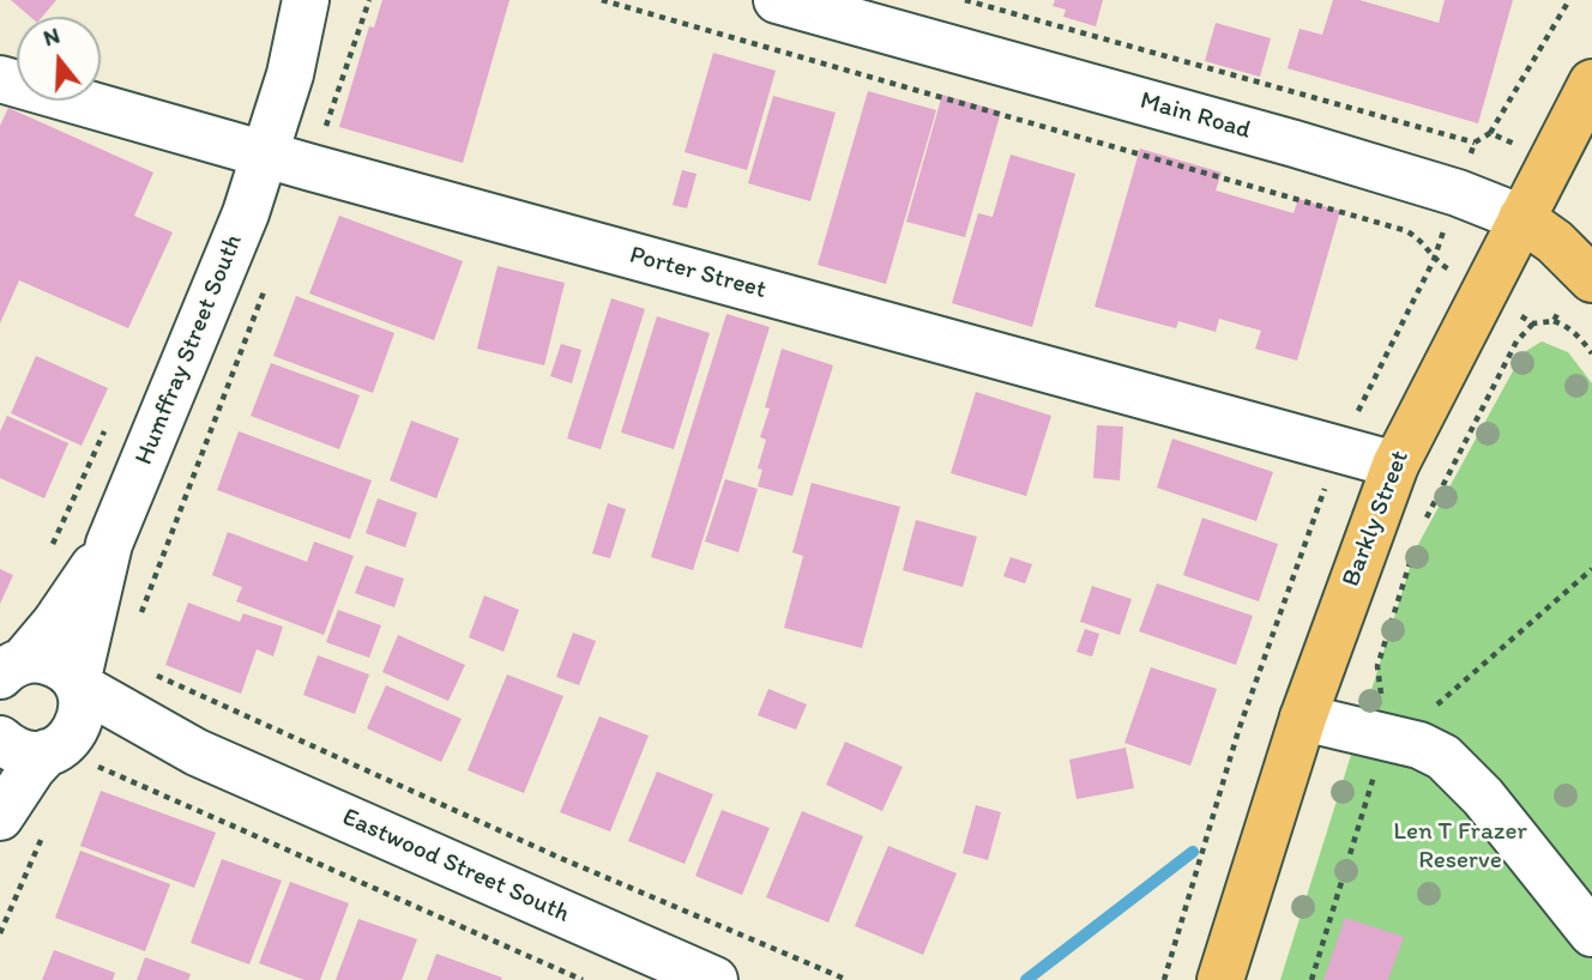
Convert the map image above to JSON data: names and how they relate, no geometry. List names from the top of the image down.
{
  "streets": {
    "main road": ["Main Road", "Barkly Street"],
    "street": ["Porter Street", "Humffray Street South", "Eastwood Street South"]
  },
  "crossings": [
    ["Main Road", "Barkly Street"],
    ["Porter Street", "Humffray Street South"],
    ["Porter Street", "Barkly Street"],
    ["Humffray Street South", "Eastwood Street South"]
  ],
  "parks": ["Len T Frazer Reserve"],
  "north": "top"
}
